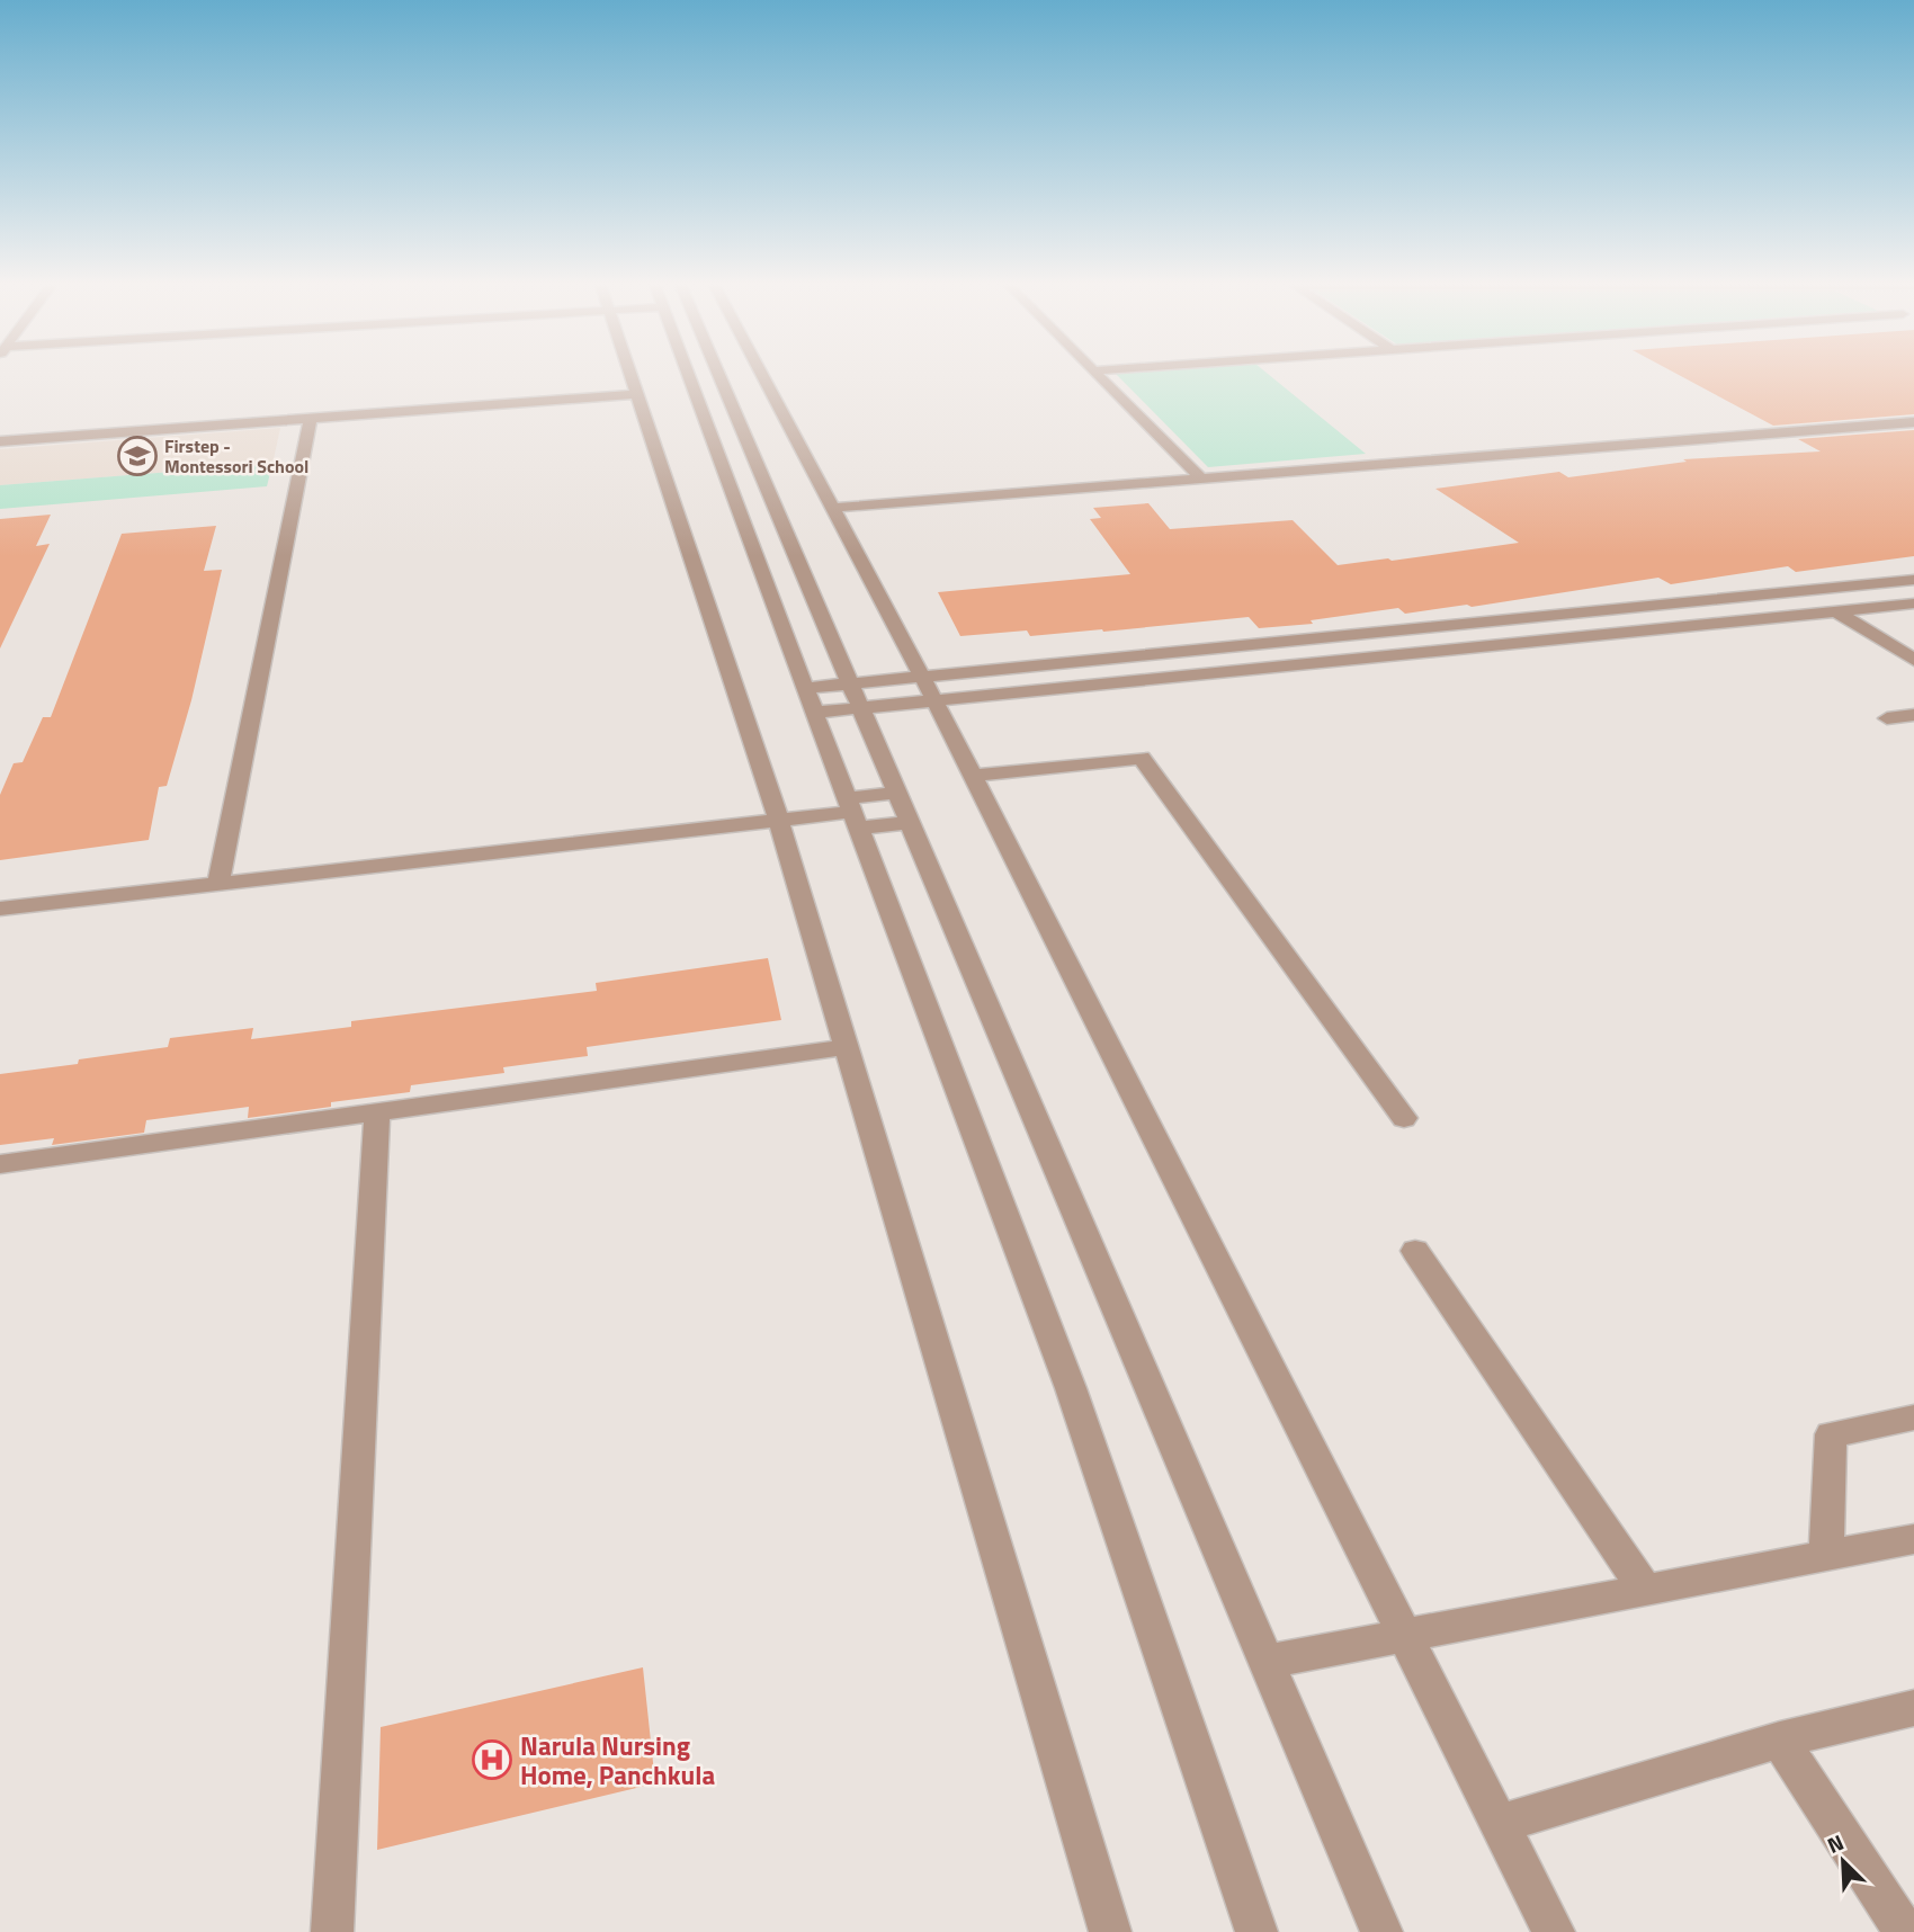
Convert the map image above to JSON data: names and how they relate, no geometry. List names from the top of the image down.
{
  "places": {
    "school or university": ["Firstep - Montessori School"],
    "hospital": ["Narula Nursing Home, Panchkula"]
  },
  "north": "top left"
}
